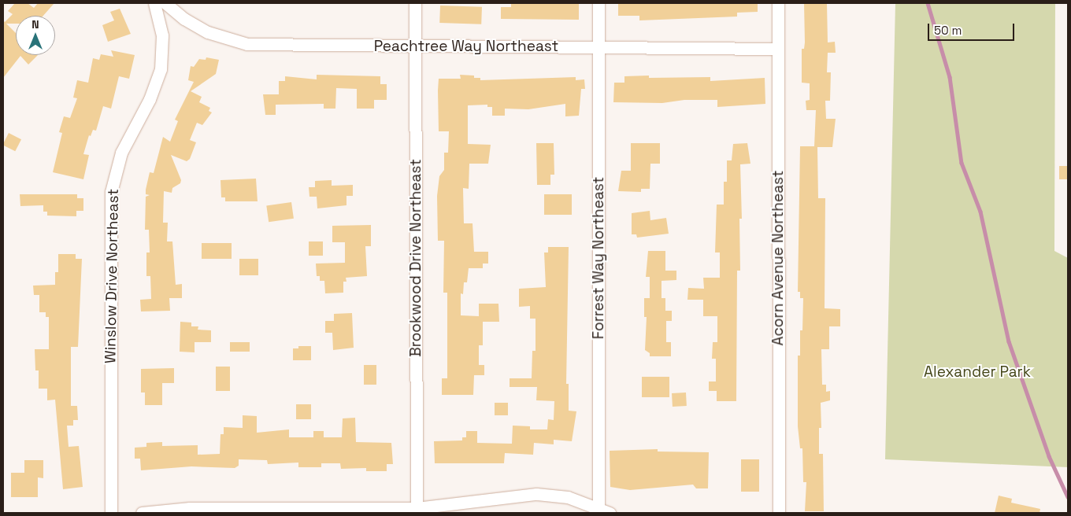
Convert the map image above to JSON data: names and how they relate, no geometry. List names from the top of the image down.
{
  "streets": {
    "street": [
      "Peachtree Way Northeast",
      "Brookwood Drive Northeast",
      "Forrest Way Northeast",
      "Acorn Avenue Northeast",
      "Winslow Drive Northeast"
    ]
  },
  "crossings": [
    ["Peachtree Way Northeast", "Brookwood Drive Northeast"],
    ["Peachtree Way Northeast", "Forrest Way Northeast"],
    ["Peachtree Way Northeast", "Acorn Avenue Northeast"]
  ],
  "parks": ["Alexander Park"],
  "scale_bar": "50 m",
  "north": "top"
}
